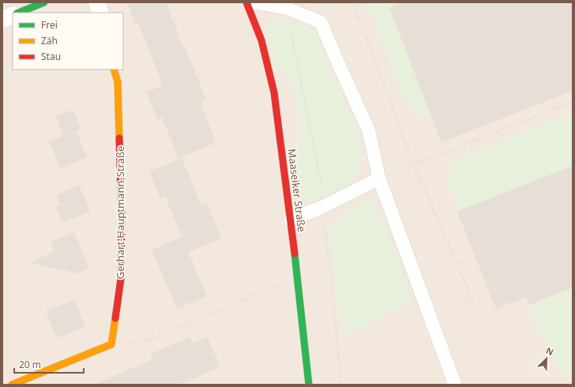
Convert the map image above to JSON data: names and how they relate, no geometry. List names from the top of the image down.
{
  "streets": {
    "street": ["Maaseiker Straße", "Gerhart-Hauptmann-Straße"]
  },
  "legend": ["Frei", "Zäh", "Stau"],
  "scale_bar": "20 m",
  "north": "top right"
}
